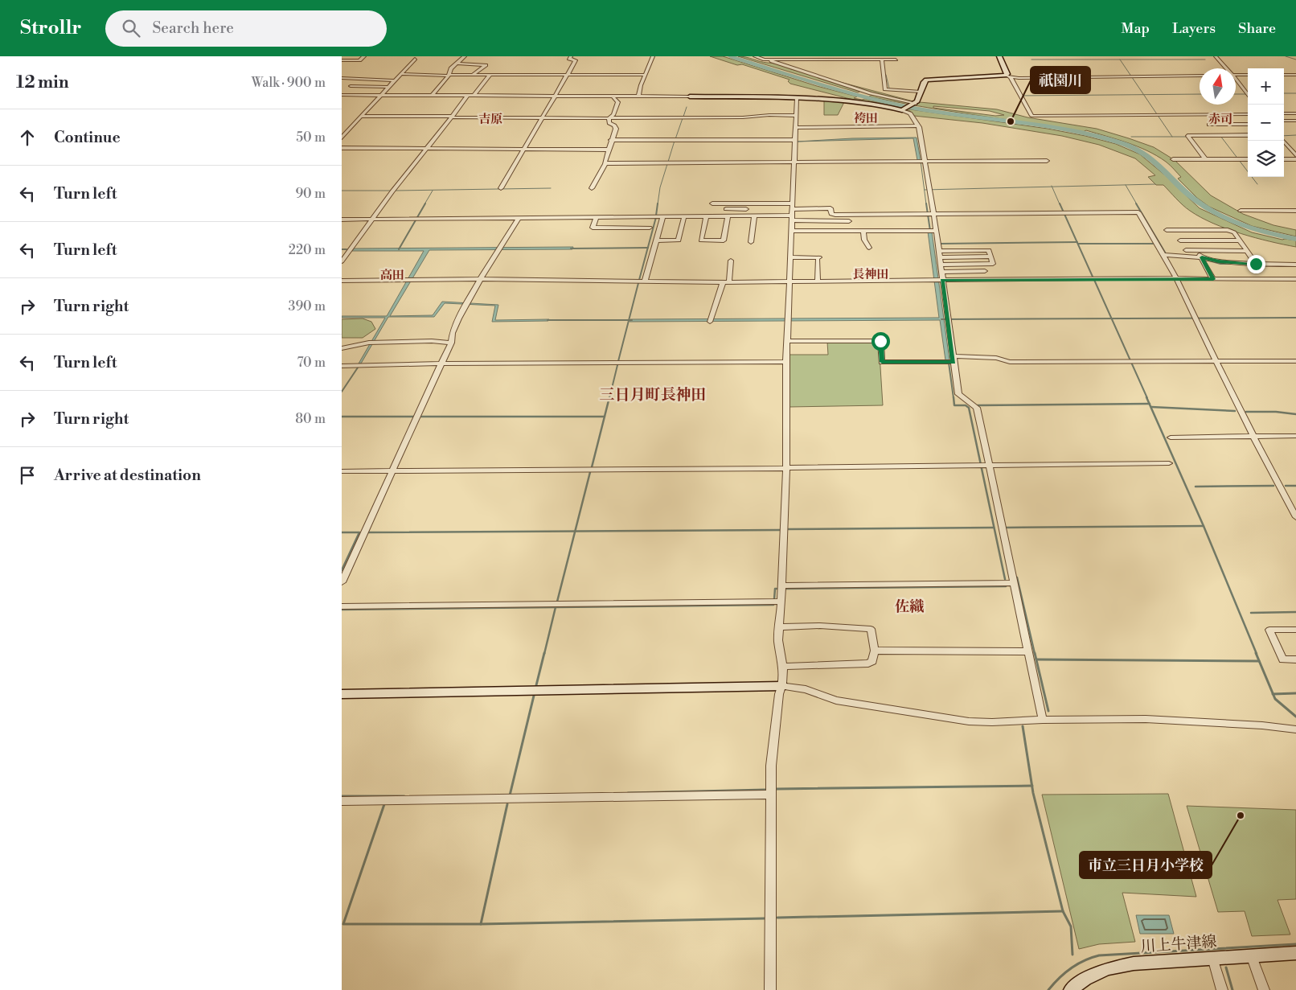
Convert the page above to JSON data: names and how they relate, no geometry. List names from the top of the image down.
{
  "streets": {
    "street": ["川上牛津線"]
  },
  "districts": [
    "袴田",
    "吉原",
    "赤司",
    "長神田",
    "高田",
    "三日月町長神田",
    "佐織"
  ],
  "places": ["祇園川", "市立三日月小学校"],
  "north": "top",
  "page": {
    "header": "Strollr",
    "search": "Search here",
    "nav": ["Map", "Layers", "Share"],
    "heading": ["12 min", "Walk · 900 m"],
    "map_buttons": ["+", "−"],
    "list": [
      ["Continue", "50 m"],
      ["Turn left", "90 m"],
      ["Turn left", "220 m"],
      ["Turn right", "390 m"],
      ["Turn left", "70 m"],
      ["Turn right", "80 m"],
      "Arrive at destination"
    ]
  }
}
